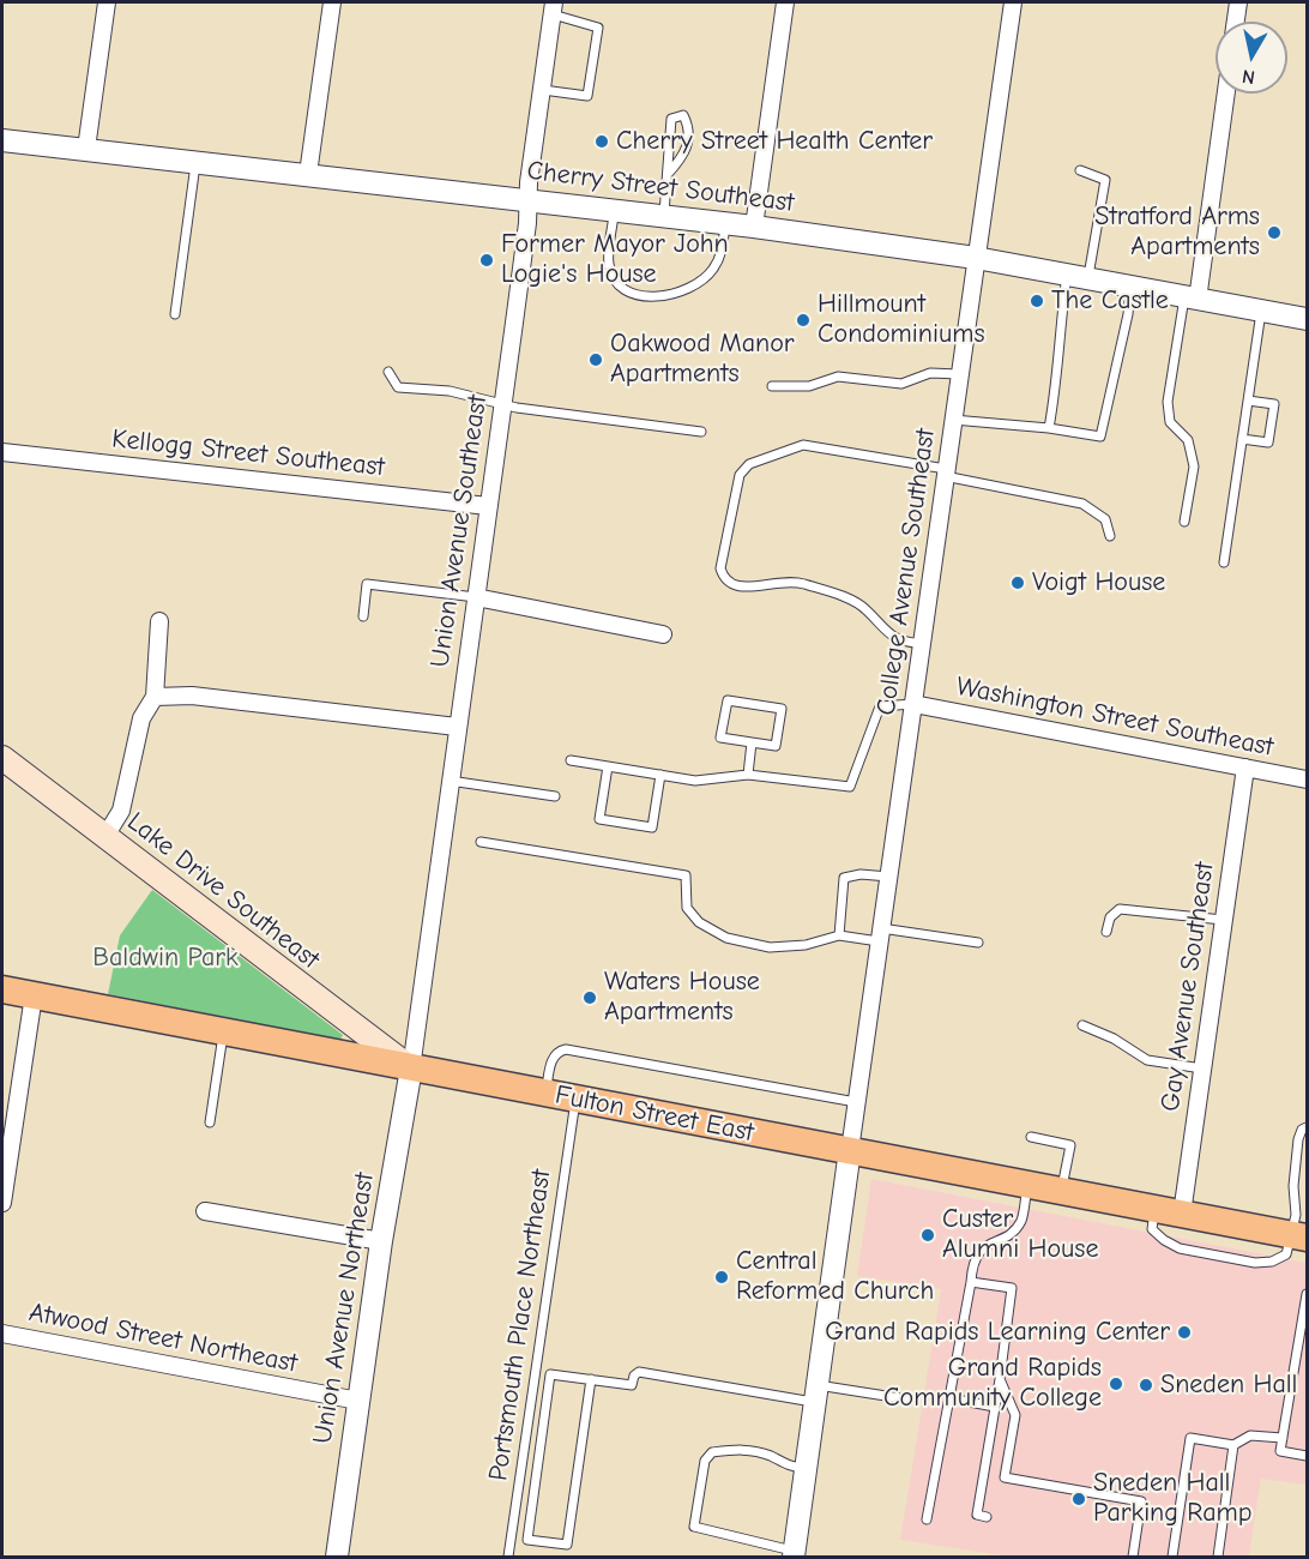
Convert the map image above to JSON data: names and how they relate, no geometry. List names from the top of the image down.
{
  "streets": {
    "main road": ["Lake Drive Southeast", "Fulton Street East"],
    "street": [
      "Cherry Street Southeast",
      "Kellogg Street Southeast",
      "Union Avenue Southeast",
      "College Avenue Southeast",
      "Washington Street Southeast",
      "Gay Avenue Southeast",
      "Union Avenue Northeast",
      "Atwood Street Northeast"
    ],
    "lane": ["Portsmouth Place Northeast"]
  },
  "crossings": [
    ["Cherry Street Southeast", "Union Avenue Southeast"],
    ["Cherry Street Southeast", "College Avenue Southeast"],
    ["Kellogg Street Southeast", "Union Avenue Southeast"],
    ["Union Avenue Southeast", "Lake Drive Southeast"],
    ["Union Avenue Southeast", "Fulton Street East"],
    ["Union Avenue Southeast", "Union Avenue Northeast"],
    ["College Avenue Southeast", "Washington Street Southeast"],
    ["College Avenue Southeast", "Fulton Street East"],
    ["Washington Street Southeast", "Gay Avenue Southeast"],
    ["Lake Drive Southeast", "Fulton Street East"],
    ["Lake Drive Southeast", "Union Avenue Northeast"],
    ["Gay Avenue Southeast", "Fulton Street East"],
    ["Fulton Street East", "Union Avenue Northeast"],
    ["Fulton Street East", "Portsmouth Place Northeast"],
    ["Union Avenue Northeast", "Atwood Street Northeast"]
  ],
  "parks": ["Baldwin Park"],
  "places": [
    "Cherry Street Health Center",
    "Stratford Arms Apartments",
    "Former Mayor John Logie's House",
    "The Castle",
    "Hillmount Condominiums",
    "Oakwood Manor Apartments",
    "Voigt House",
    "Waters House Apartments",
    "Custer Alumni House",
    "Central Reformed Church",
    "Grand Rapids Learning Center",
    "Grand Rapids Community College",
    "Sneden Hall",
    "Sneden Hall Parking Ramp"
  ],
  "north": "bottom"
}
